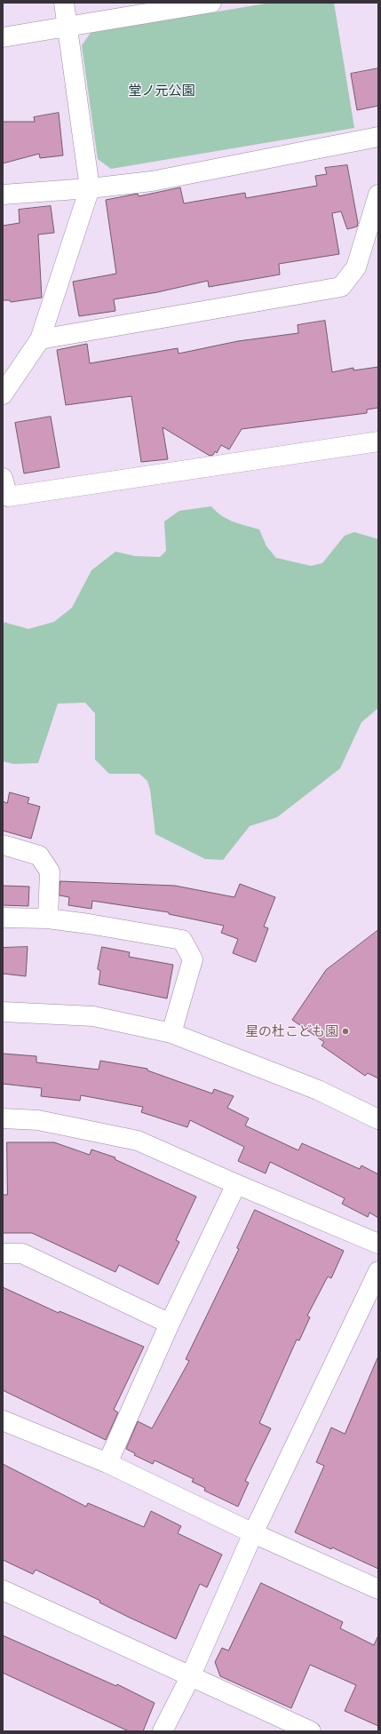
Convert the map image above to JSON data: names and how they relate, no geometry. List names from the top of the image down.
{
  "parks": ["堂ノ元公園"],
  "places": ["星の杜こども園"]
}
